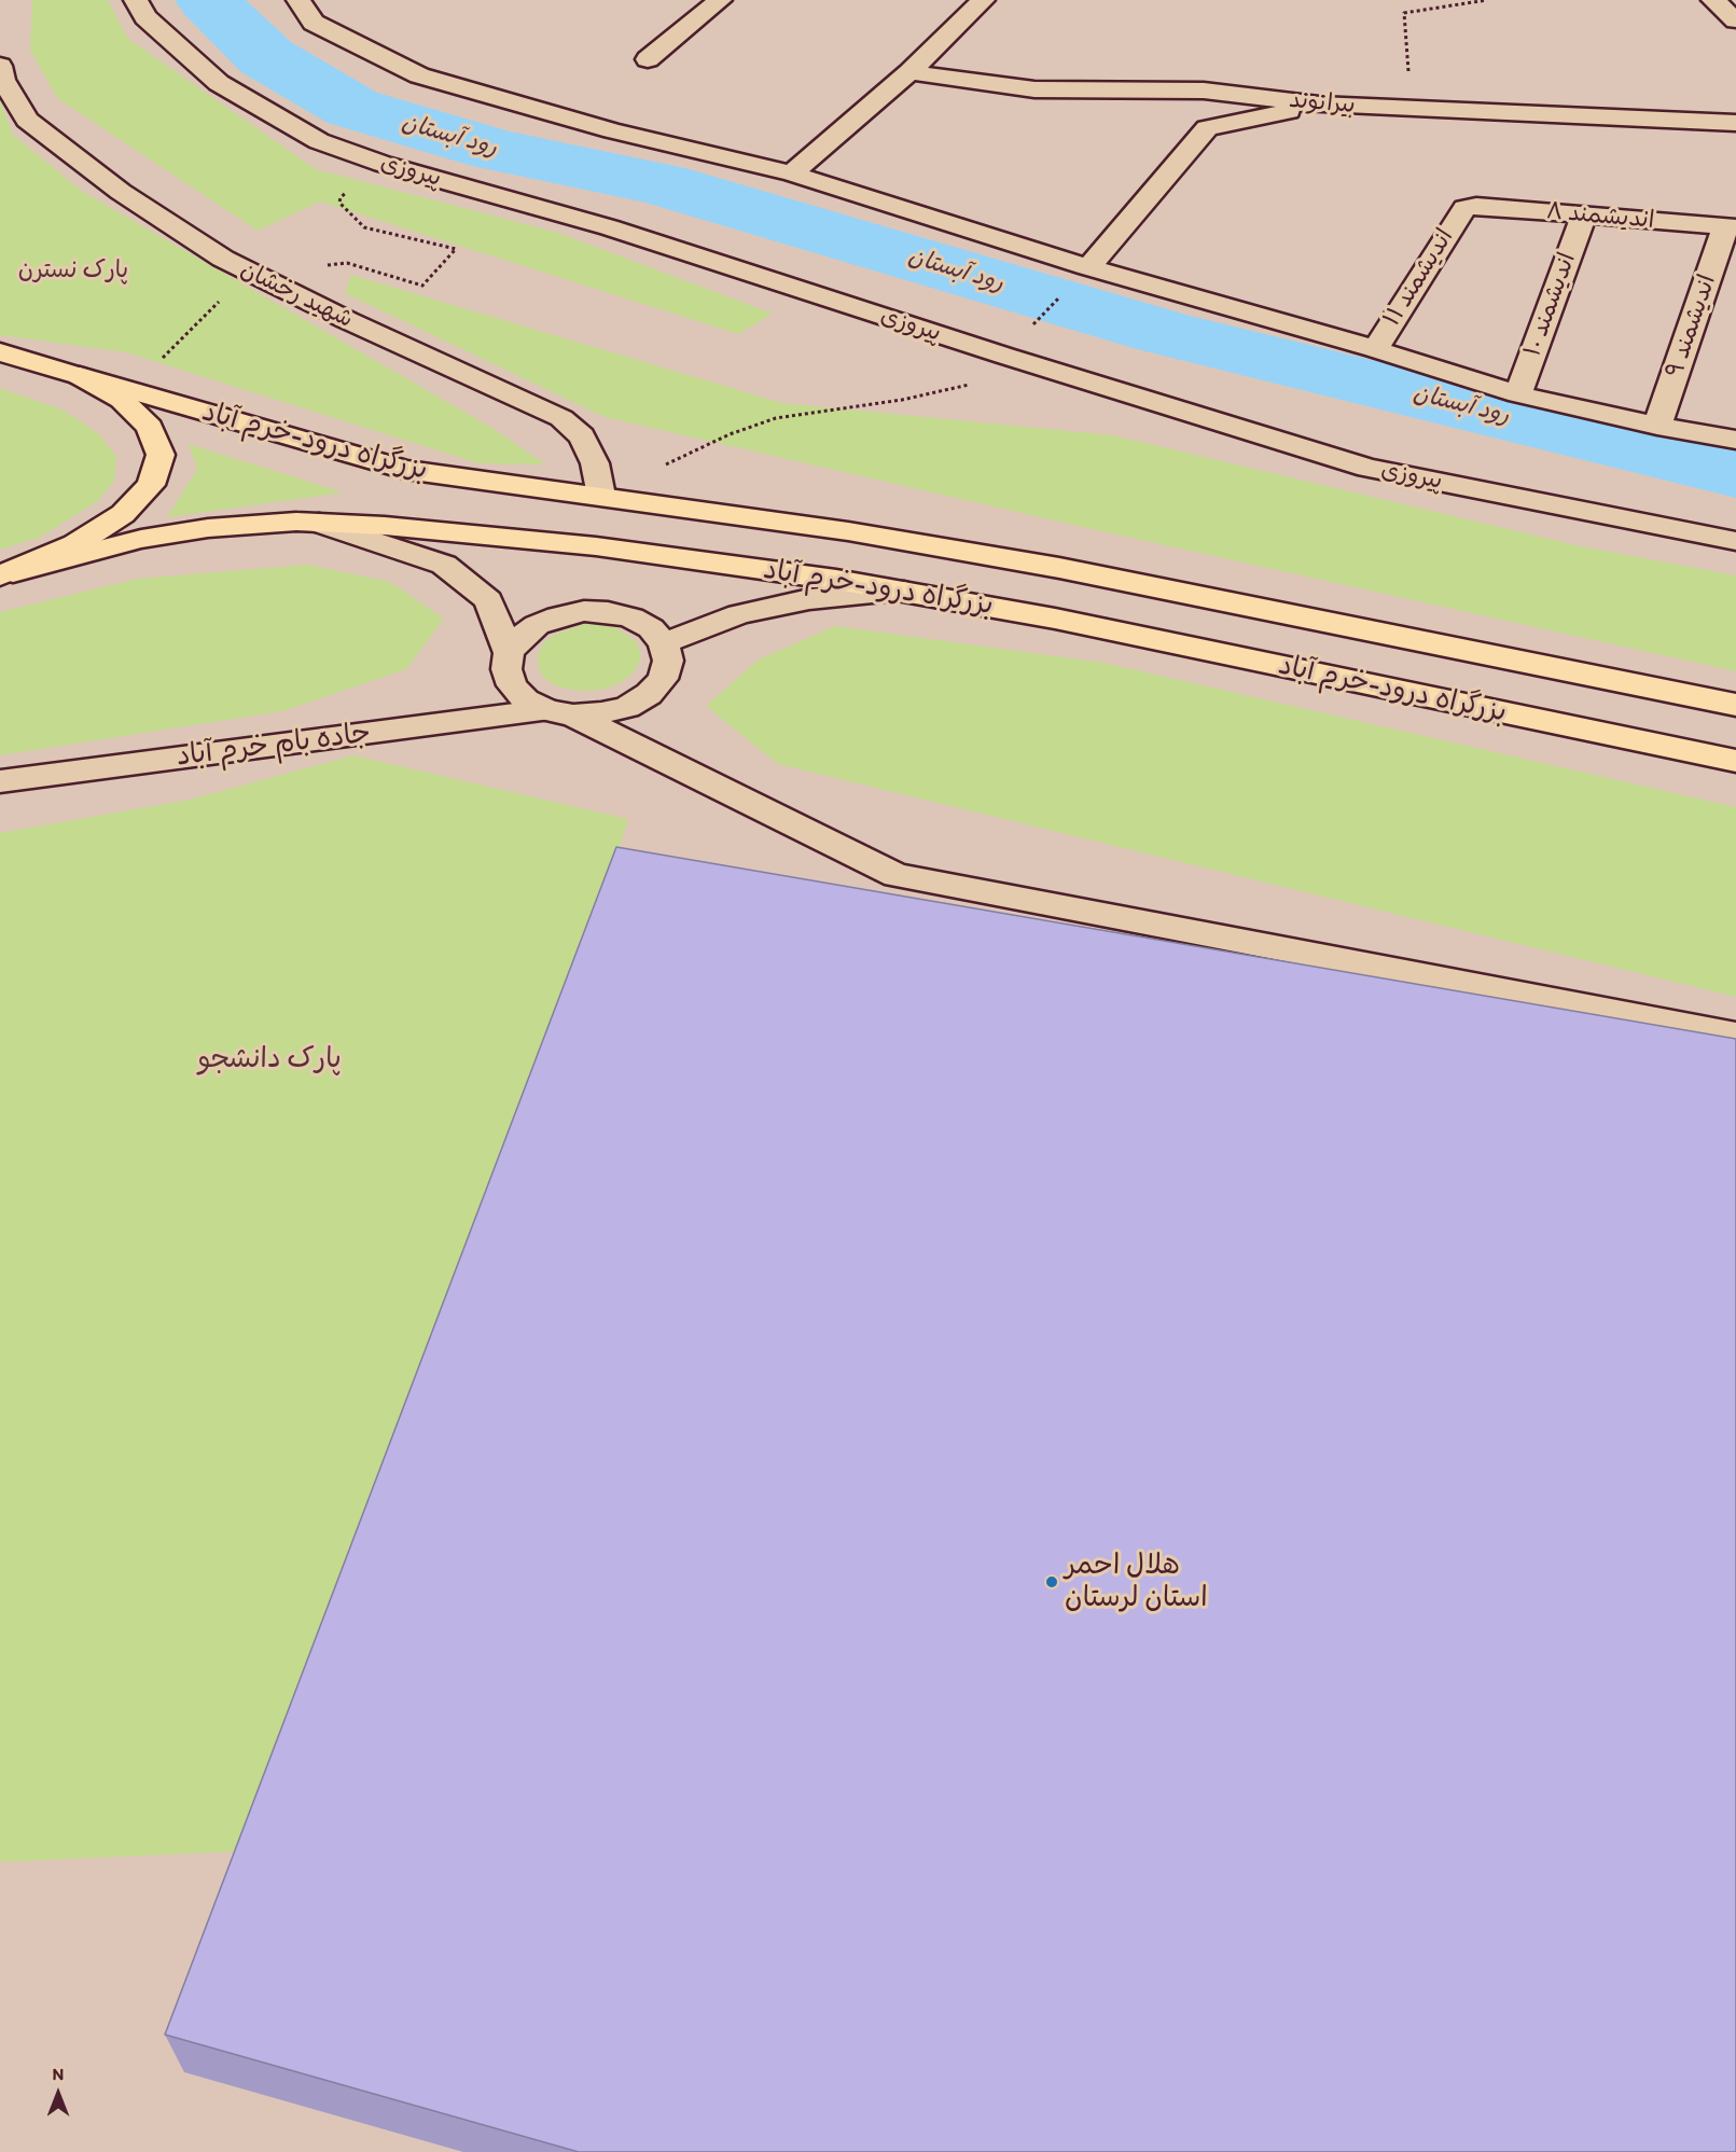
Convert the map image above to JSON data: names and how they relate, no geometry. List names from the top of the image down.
{
  "streets": {
    "main road": ["بزرگراه درود-خرم آباد"],
    "street": [
      "بیرانوند",
      "پیروزی",
      "اندیشمند ۸",
      "اندیشمند ۱۱",
      "شهید رخشان",
      "اندیشمند ۱۰",
      "اندیشمند ۹",
      "جاده بام خرم آباد"
    ]
  },
  "crossings": [
    ["اندیشمند ۸", "اندیشمند ۱۱"],
    ["اندیشمند ۸", "اندیشمند ۱۰"],
    ["اندیشمند ۸", "اندیشمند ۹"],
    ["شهید رخشان", "بزرگراه درود-خرم آباد"]
  ],
  "water": ["رود آبستان"],
  "parks": ["پارک نسترن", "پارک دانشجو"],
  "places": ["هلال احمر استان لرستان"],
  "north": "top"
}
